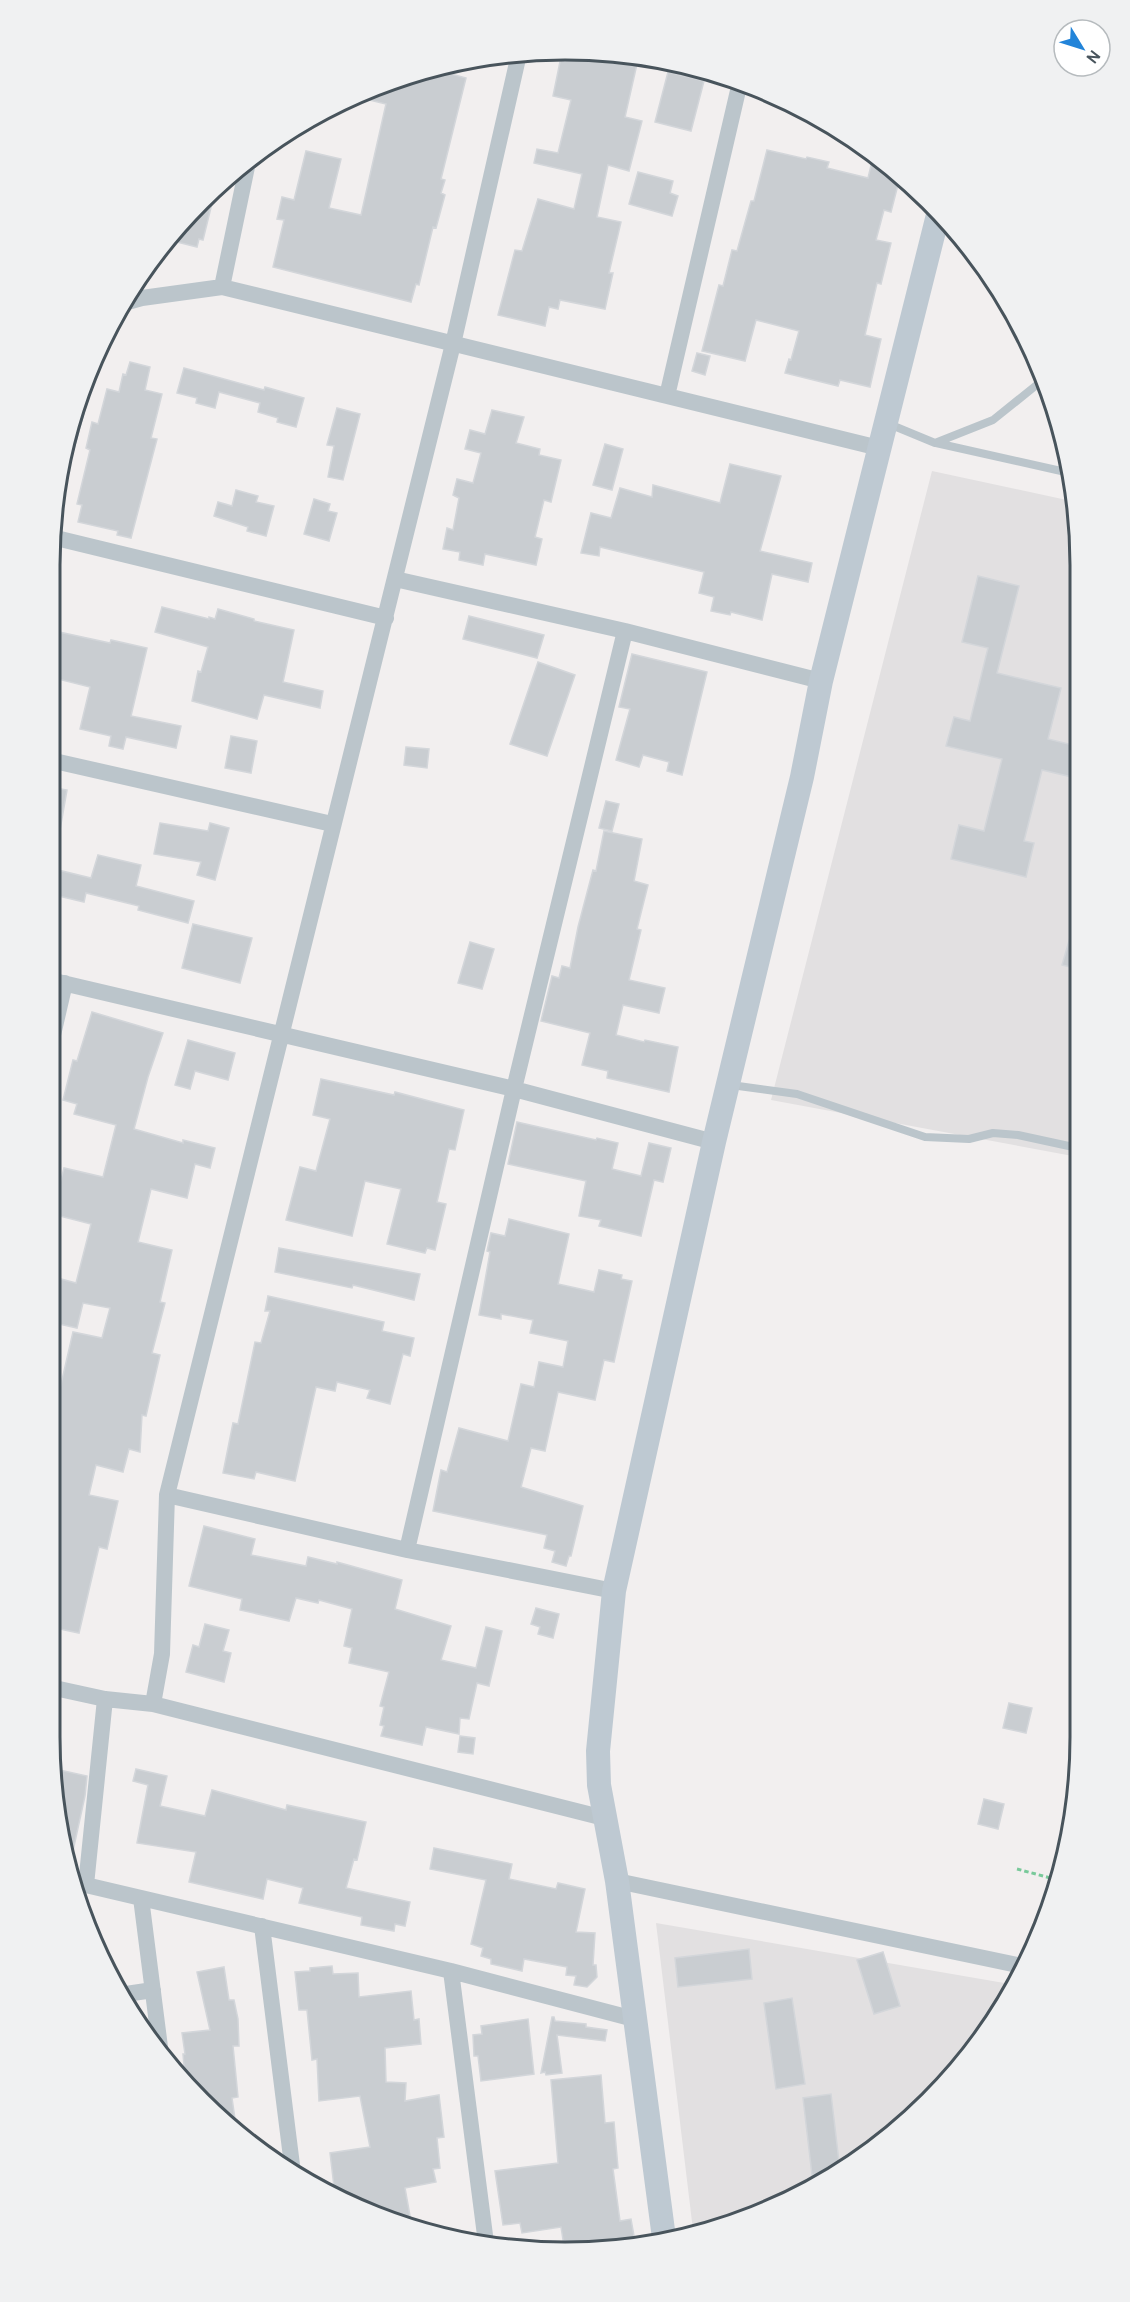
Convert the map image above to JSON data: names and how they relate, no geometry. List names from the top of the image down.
{
  "north": "bottom right"
}
